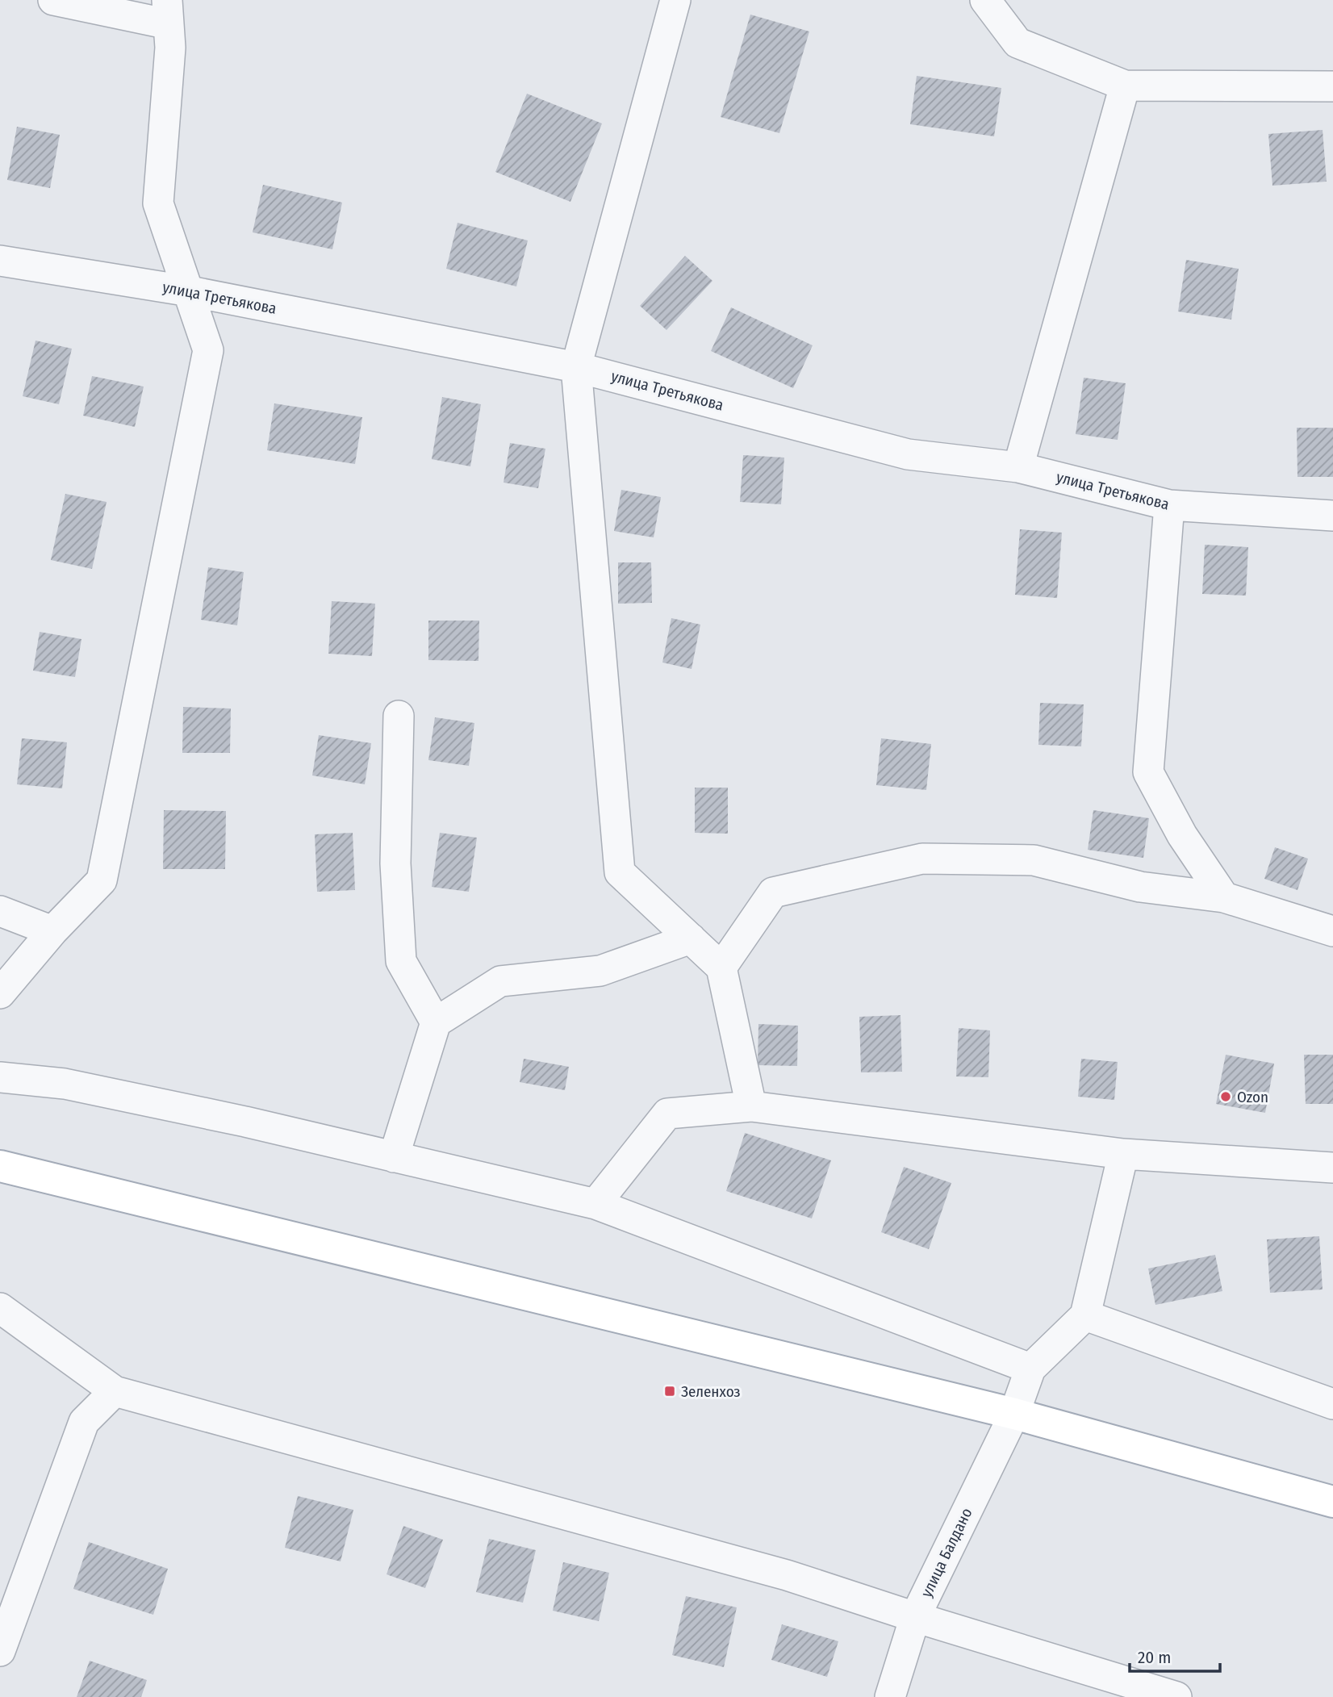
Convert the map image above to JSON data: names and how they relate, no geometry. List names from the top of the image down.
{
  "streets": {
    "street": ["улица Третьякова", "улица Балдано"]
  },
  "places": {
    "other": ["Ozon"],
    "transit": ["Зеленхоз"]
  },
  "scale_bar": "20 m"
}
